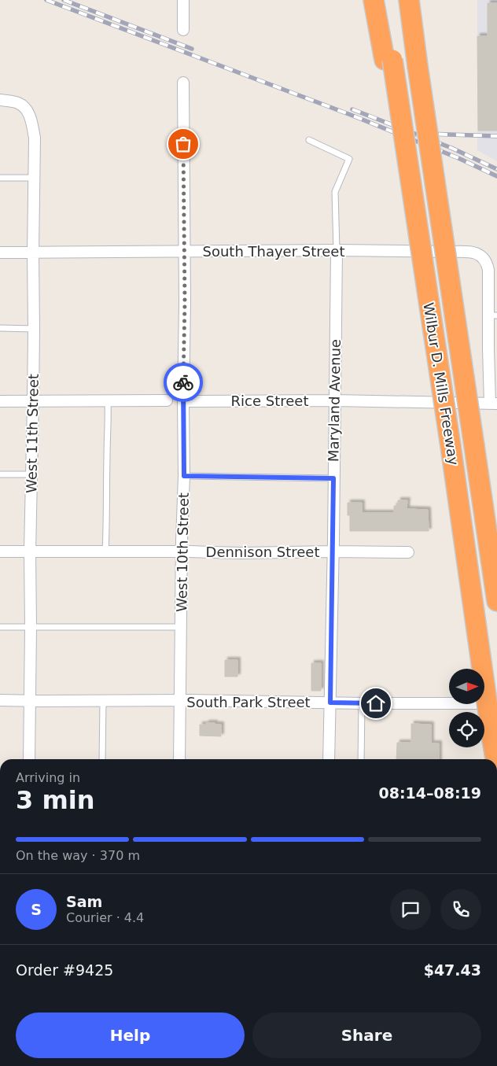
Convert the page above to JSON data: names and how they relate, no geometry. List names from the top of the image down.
{
  "streets": {
    "highway": ["Wilbur D. Mills Freeway"],
    "street": [
      "South Thayer Street",
      "Rice Street",
      "Maryland Avenue",
      "West 11th Street",
      "Dennison Street",
      "West 10th Street",
      "South Park Street"
    ]
  },
  "crossings": [
    ["South Thayer Street", "Maryland Avenue"],
    ["South Thayer Street", "West 11th Street"],
    ["South Thayer Street", "West 10th Street"],
    ["Rice Street", "Maryland Avenue"],
    ["Rice Street", "West 10th Street"],
    ["Maryland Avenue", "Dennison Street"],
    ["Maryland Avenue", "South Park Street"],
    ["West 11th Street", "Dennison Street"],
    ["West 11th Street", "South Park Street"],
    ["Dennison Street", "West 10th Street"],
    ["West 10th Street", "South Park Street"]
  ],
  "north": "right",
  "page": {
    "heading": ["3 min", "Arriving in", "08:14–08:19"],
    "panel": [
      "Sam",
      "Courier · 4.4",
      "Order #9425",
      "$47.43"
    ],
    "bar": "On the way · 370 m",
    "round": "S",
    "buttons": ["Help", "Share"]
  }
}
